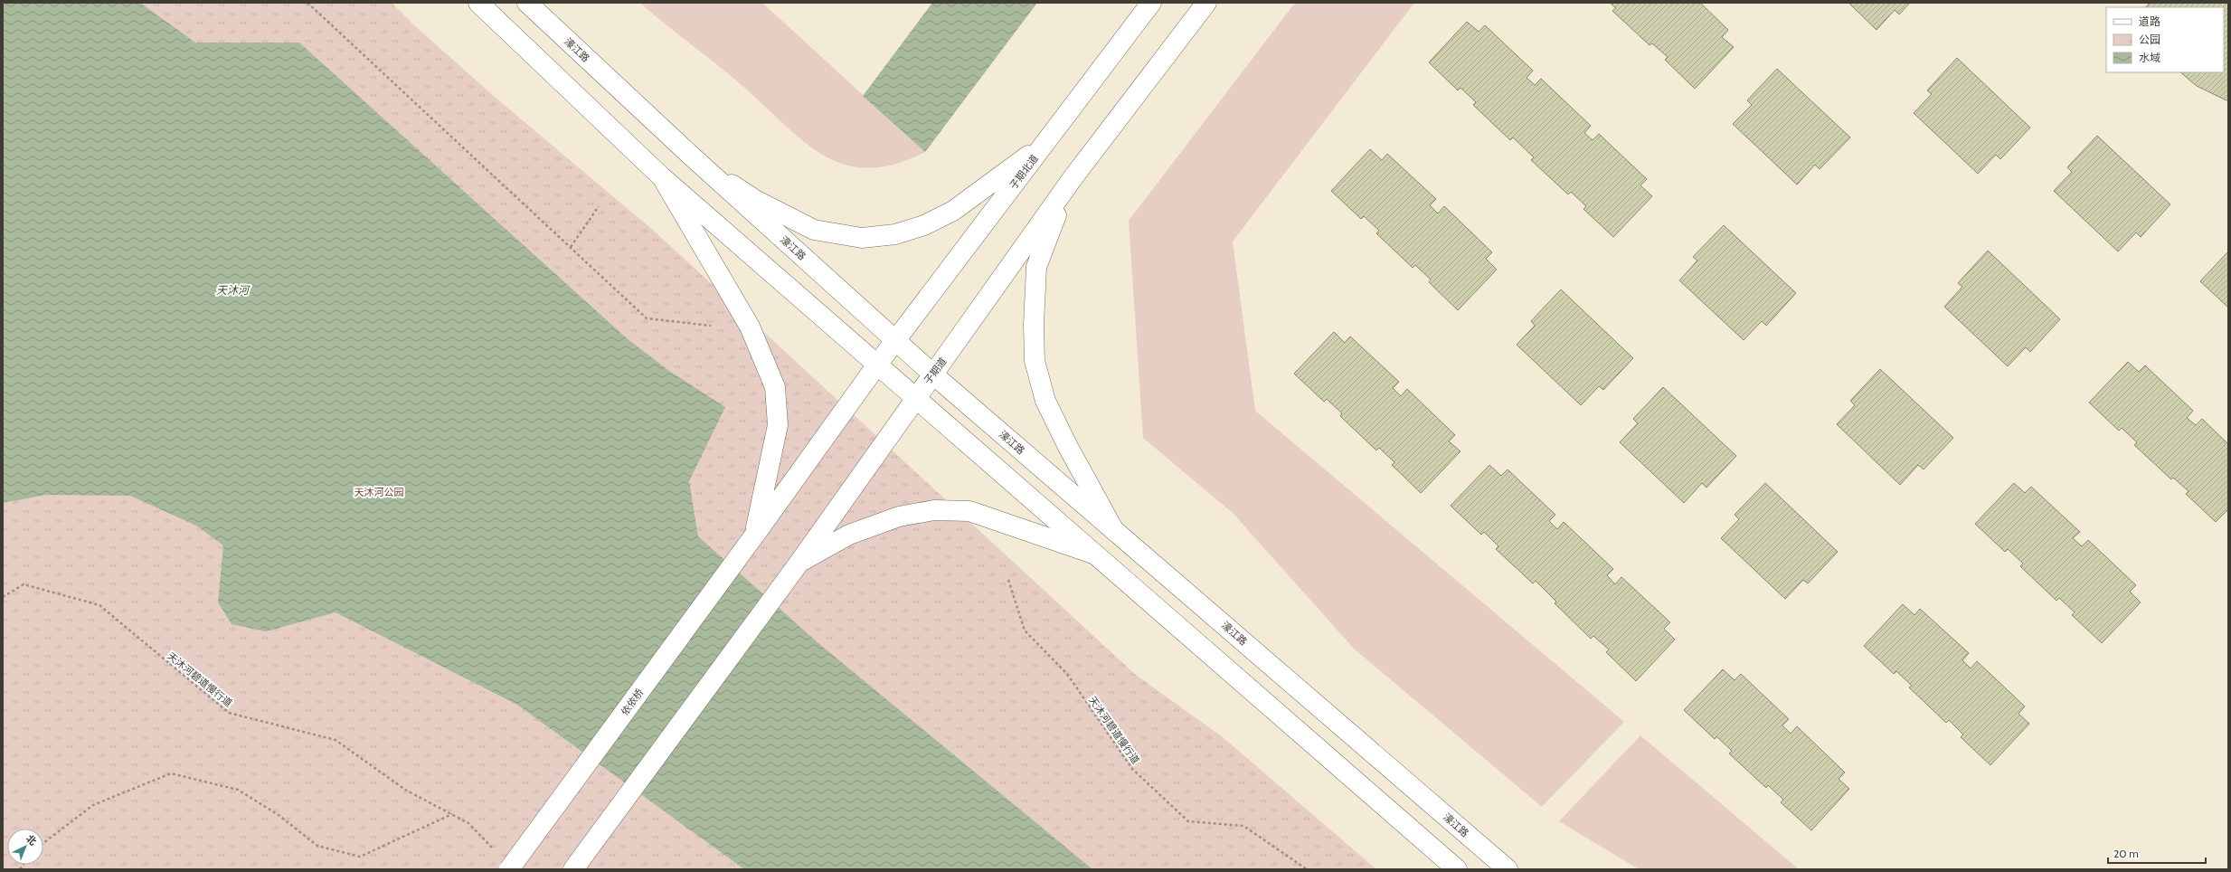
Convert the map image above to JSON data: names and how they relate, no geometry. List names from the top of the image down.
{
  "streets": {
    "street": [
      "濠江路",
      "子期北道",
      "子期道",
      "依依桥"
    ],
    "path": ["天沐河碧道慢行道"]
  },
  "crossings": [
    ["濠江路", "子期北道"],
    ["濠江路", "子期道"]
  ],
  "water": ["天沐河"],
  "parks": ["天沐河公园"],
  "legend": ["道路", "公园", "水域"],
  "scale_bar": "20 m",
  "north": "top right"
}
